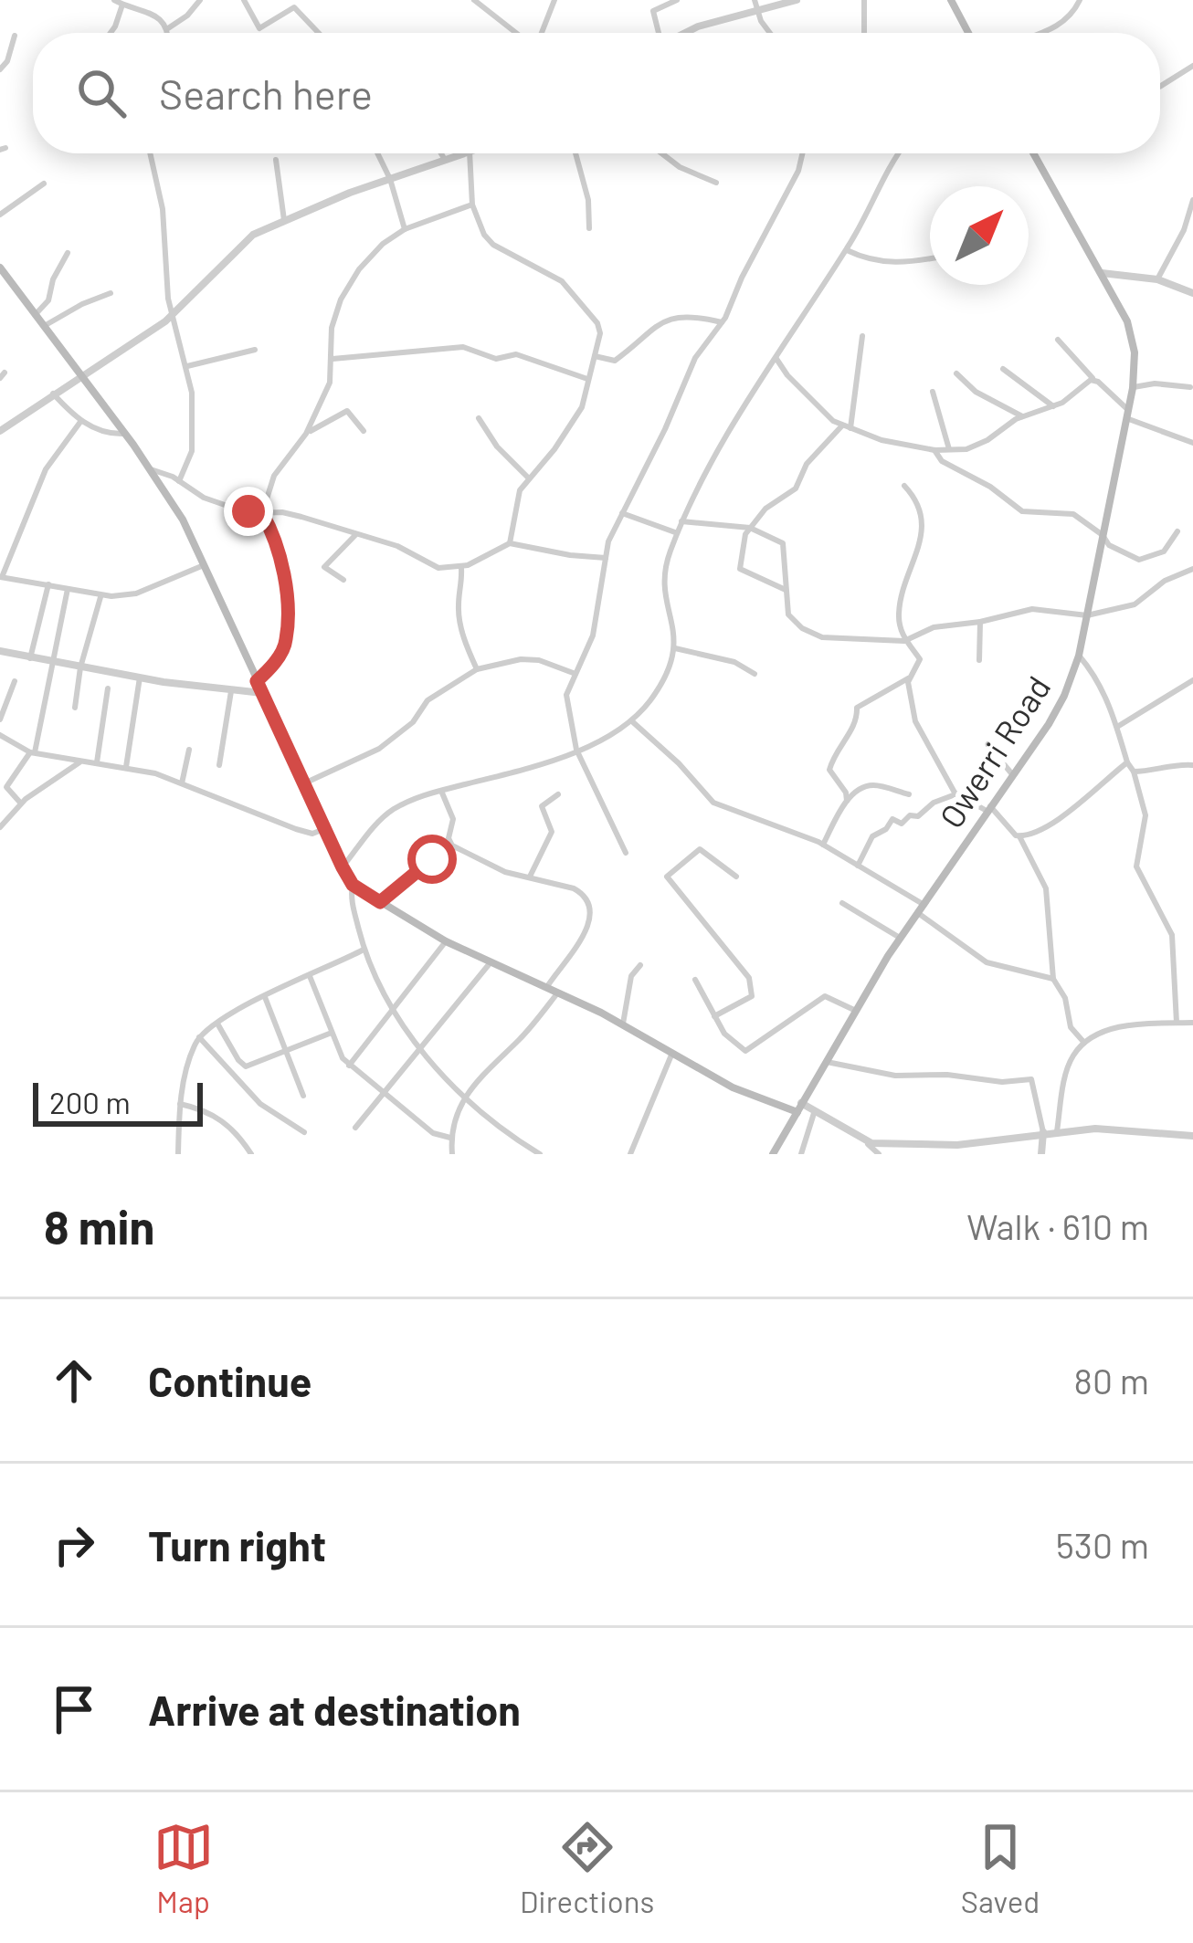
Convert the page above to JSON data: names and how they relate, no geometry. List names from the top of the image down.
{
  "streets": {
    "main road": ["Owerri Road"]
  },
  "scale_bar": "200 m",
  "north": "top right",
  "page": {
    "search": "Search here",
    "scale": "200 m",
    "heading": ["8 min", "Walk · 610 m"],
    "list": [
      ["Continue", "80 m"],
      ["Turn right", "530 m"],
      "Arrive at destination"
    ],
    "nav": ["Map", "Directions", "Saved"]
  }
}
